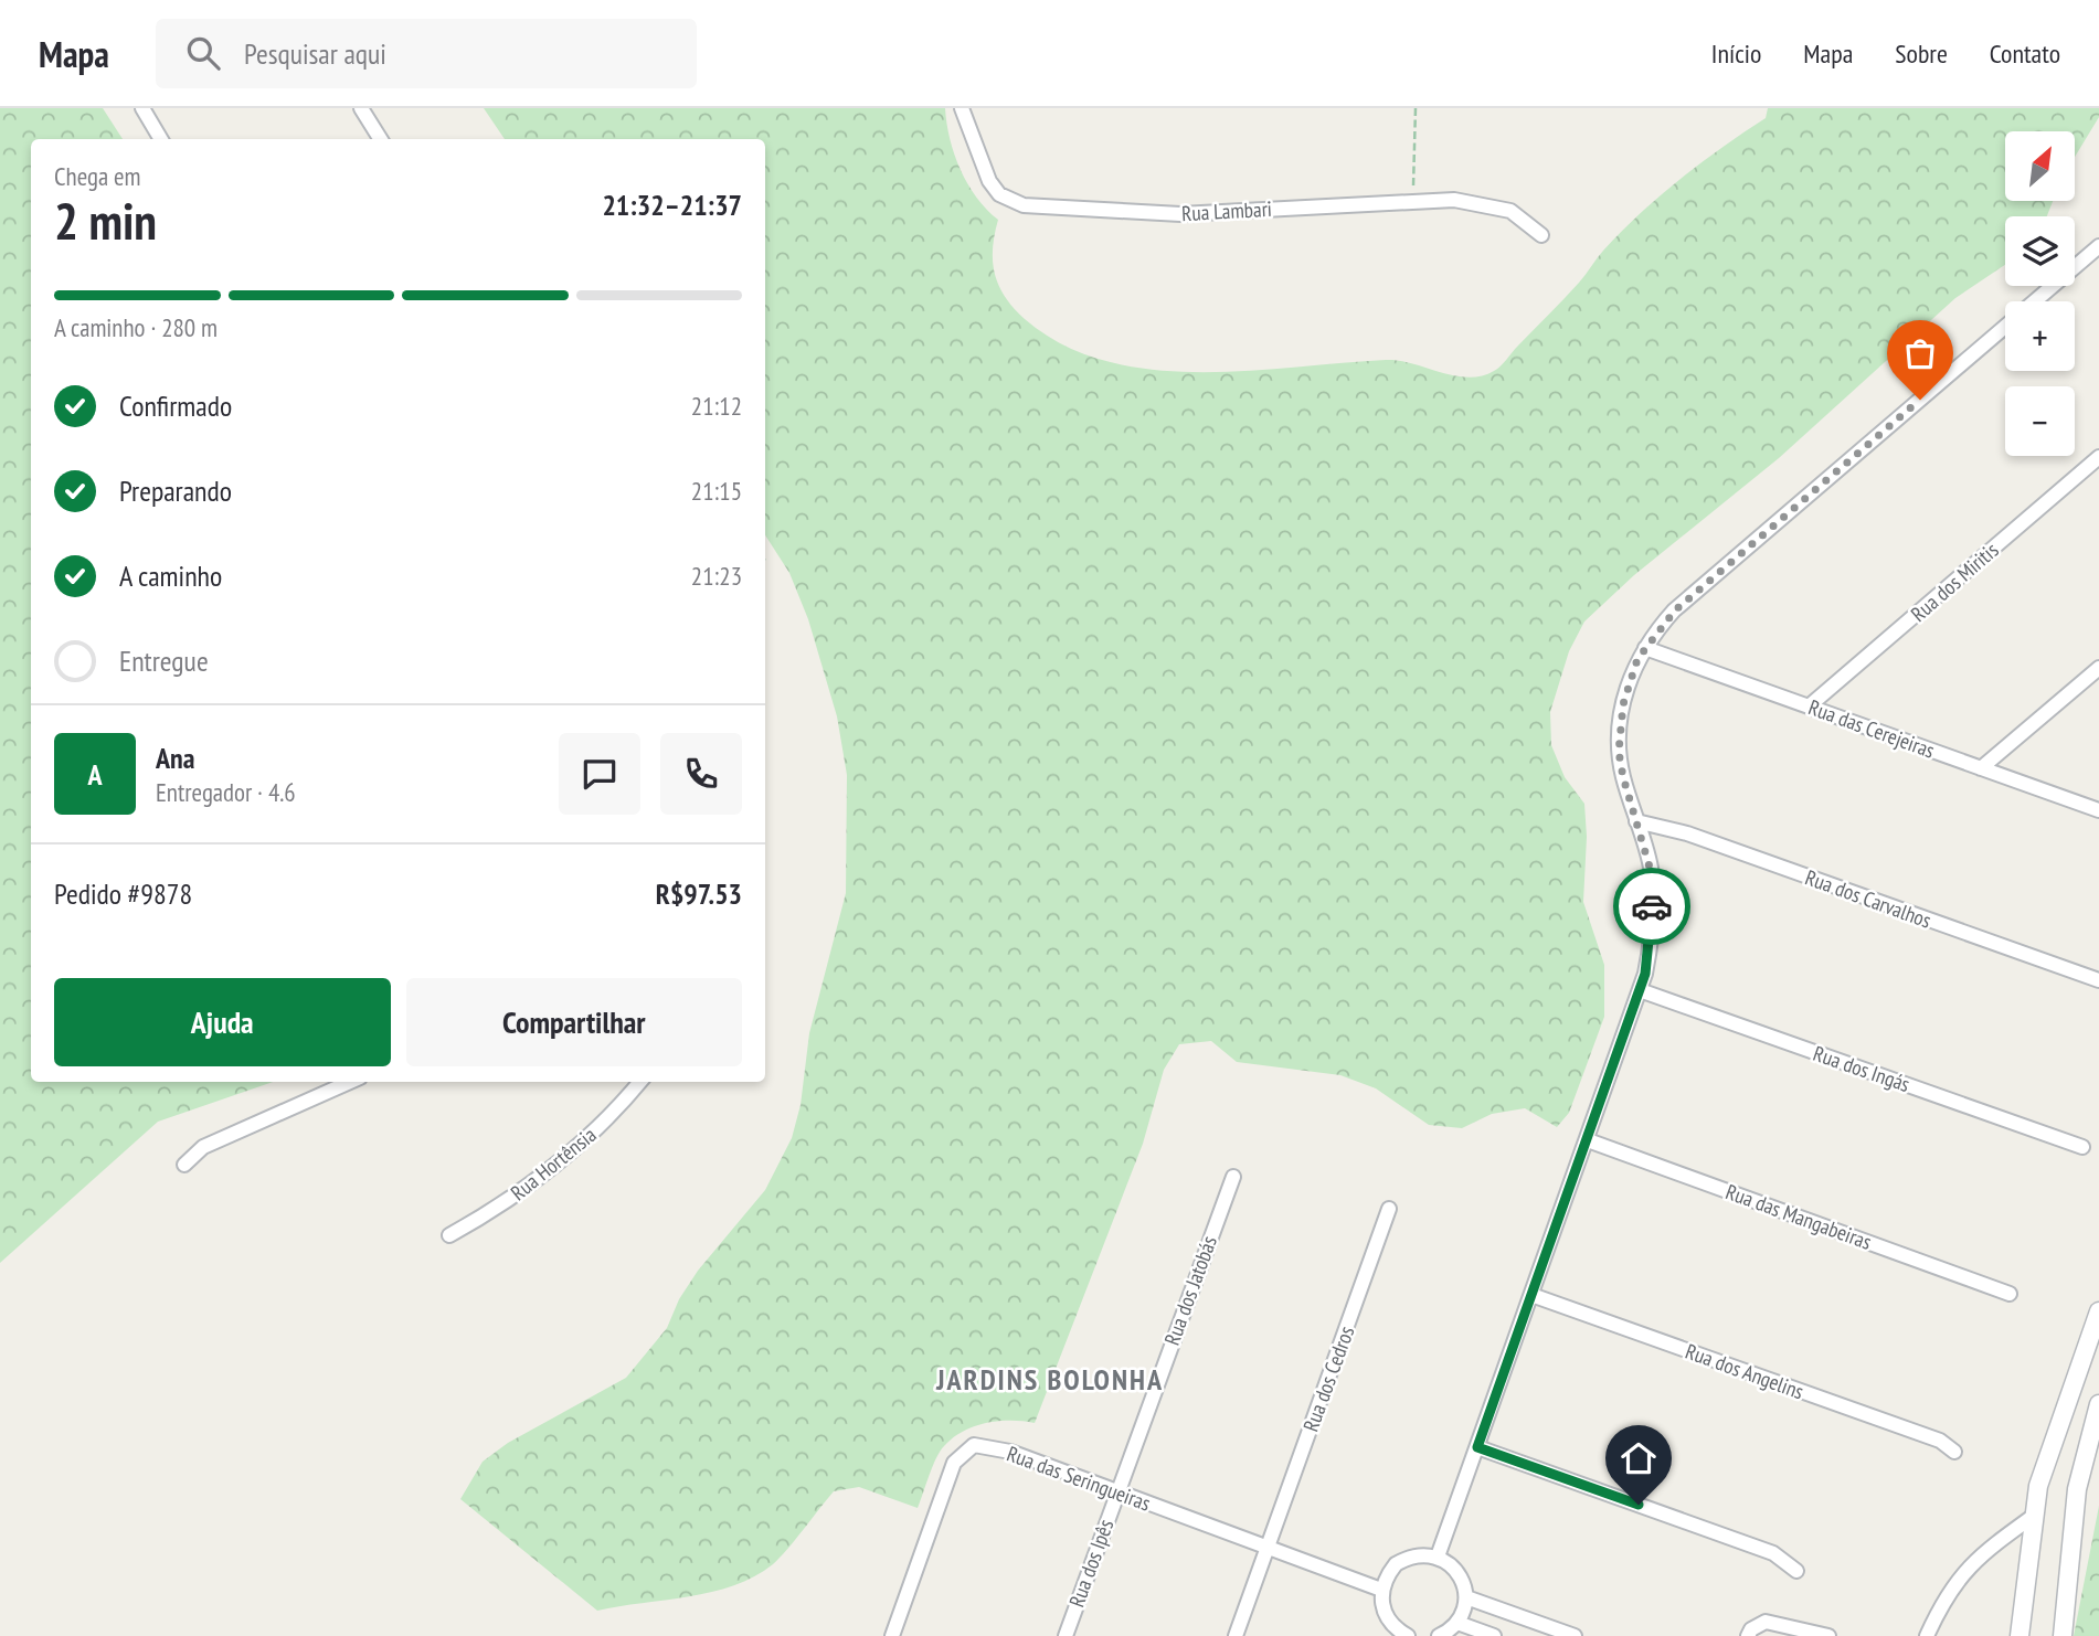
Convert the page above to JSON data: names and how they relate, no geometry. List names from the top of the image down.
{
  "streets": {
    "street": [
      "Rua Lambari",
      "Rua dos Miritis",
      "Rua das Cerejeiras",
      "Rua dos Carvalhos",
      "Rua dos Ingás",
      "Rua Hortênsia",
      "Rua das Mangabeiras",
      "Rua dos Jatobás",
      "Rua dos Angelins",
      "Rua dos Cedros",
      "Rua das Seringueiras",
      "Rua dos Ipês"
    ]
  },
  "crossings": [
    ["Rua dos Miritis", "Rua das Cerejeiras"],
    ["Rua dos Jatobás", "Rua das Seringueiras"],
    ["Rua dos Jatobás", "Rua dos Ipês"],
    ["Rua dos Cedros", "Rua das Seringueiras"],
    ["Rua das Seringueiras", "Rua dos Ipês"]
  ],
  "districts": ["JARDINS BOLONHA"],
  "north": "top right",
  "page": {
    "header": "Mapa",
    "search": "Pesquisar aqui",
    "nav": [
      "Início",
      "Mapa",
      "Sobre",
      "Contato"
    ],
    "map_buttons": ["+", "−"],
    "heading": ["2 min", "Chega em", "21:32–21:37"],
    "panel": [
      "Ana",
      "Entregador · 4.6",
      "Pedido #9878",
      "R$97.53"
    ],
    "bar": "A caminho · 280 m",
    "list": [
      ["Confirmado", "21:12"],
      ["Preparando", "21:15"],
      ["A caminho", "21:23"],
      "Entregue"
    ],
    "round": "A",
    "buttons": ["Ajuda", "Compartilhar"]
  }
}
